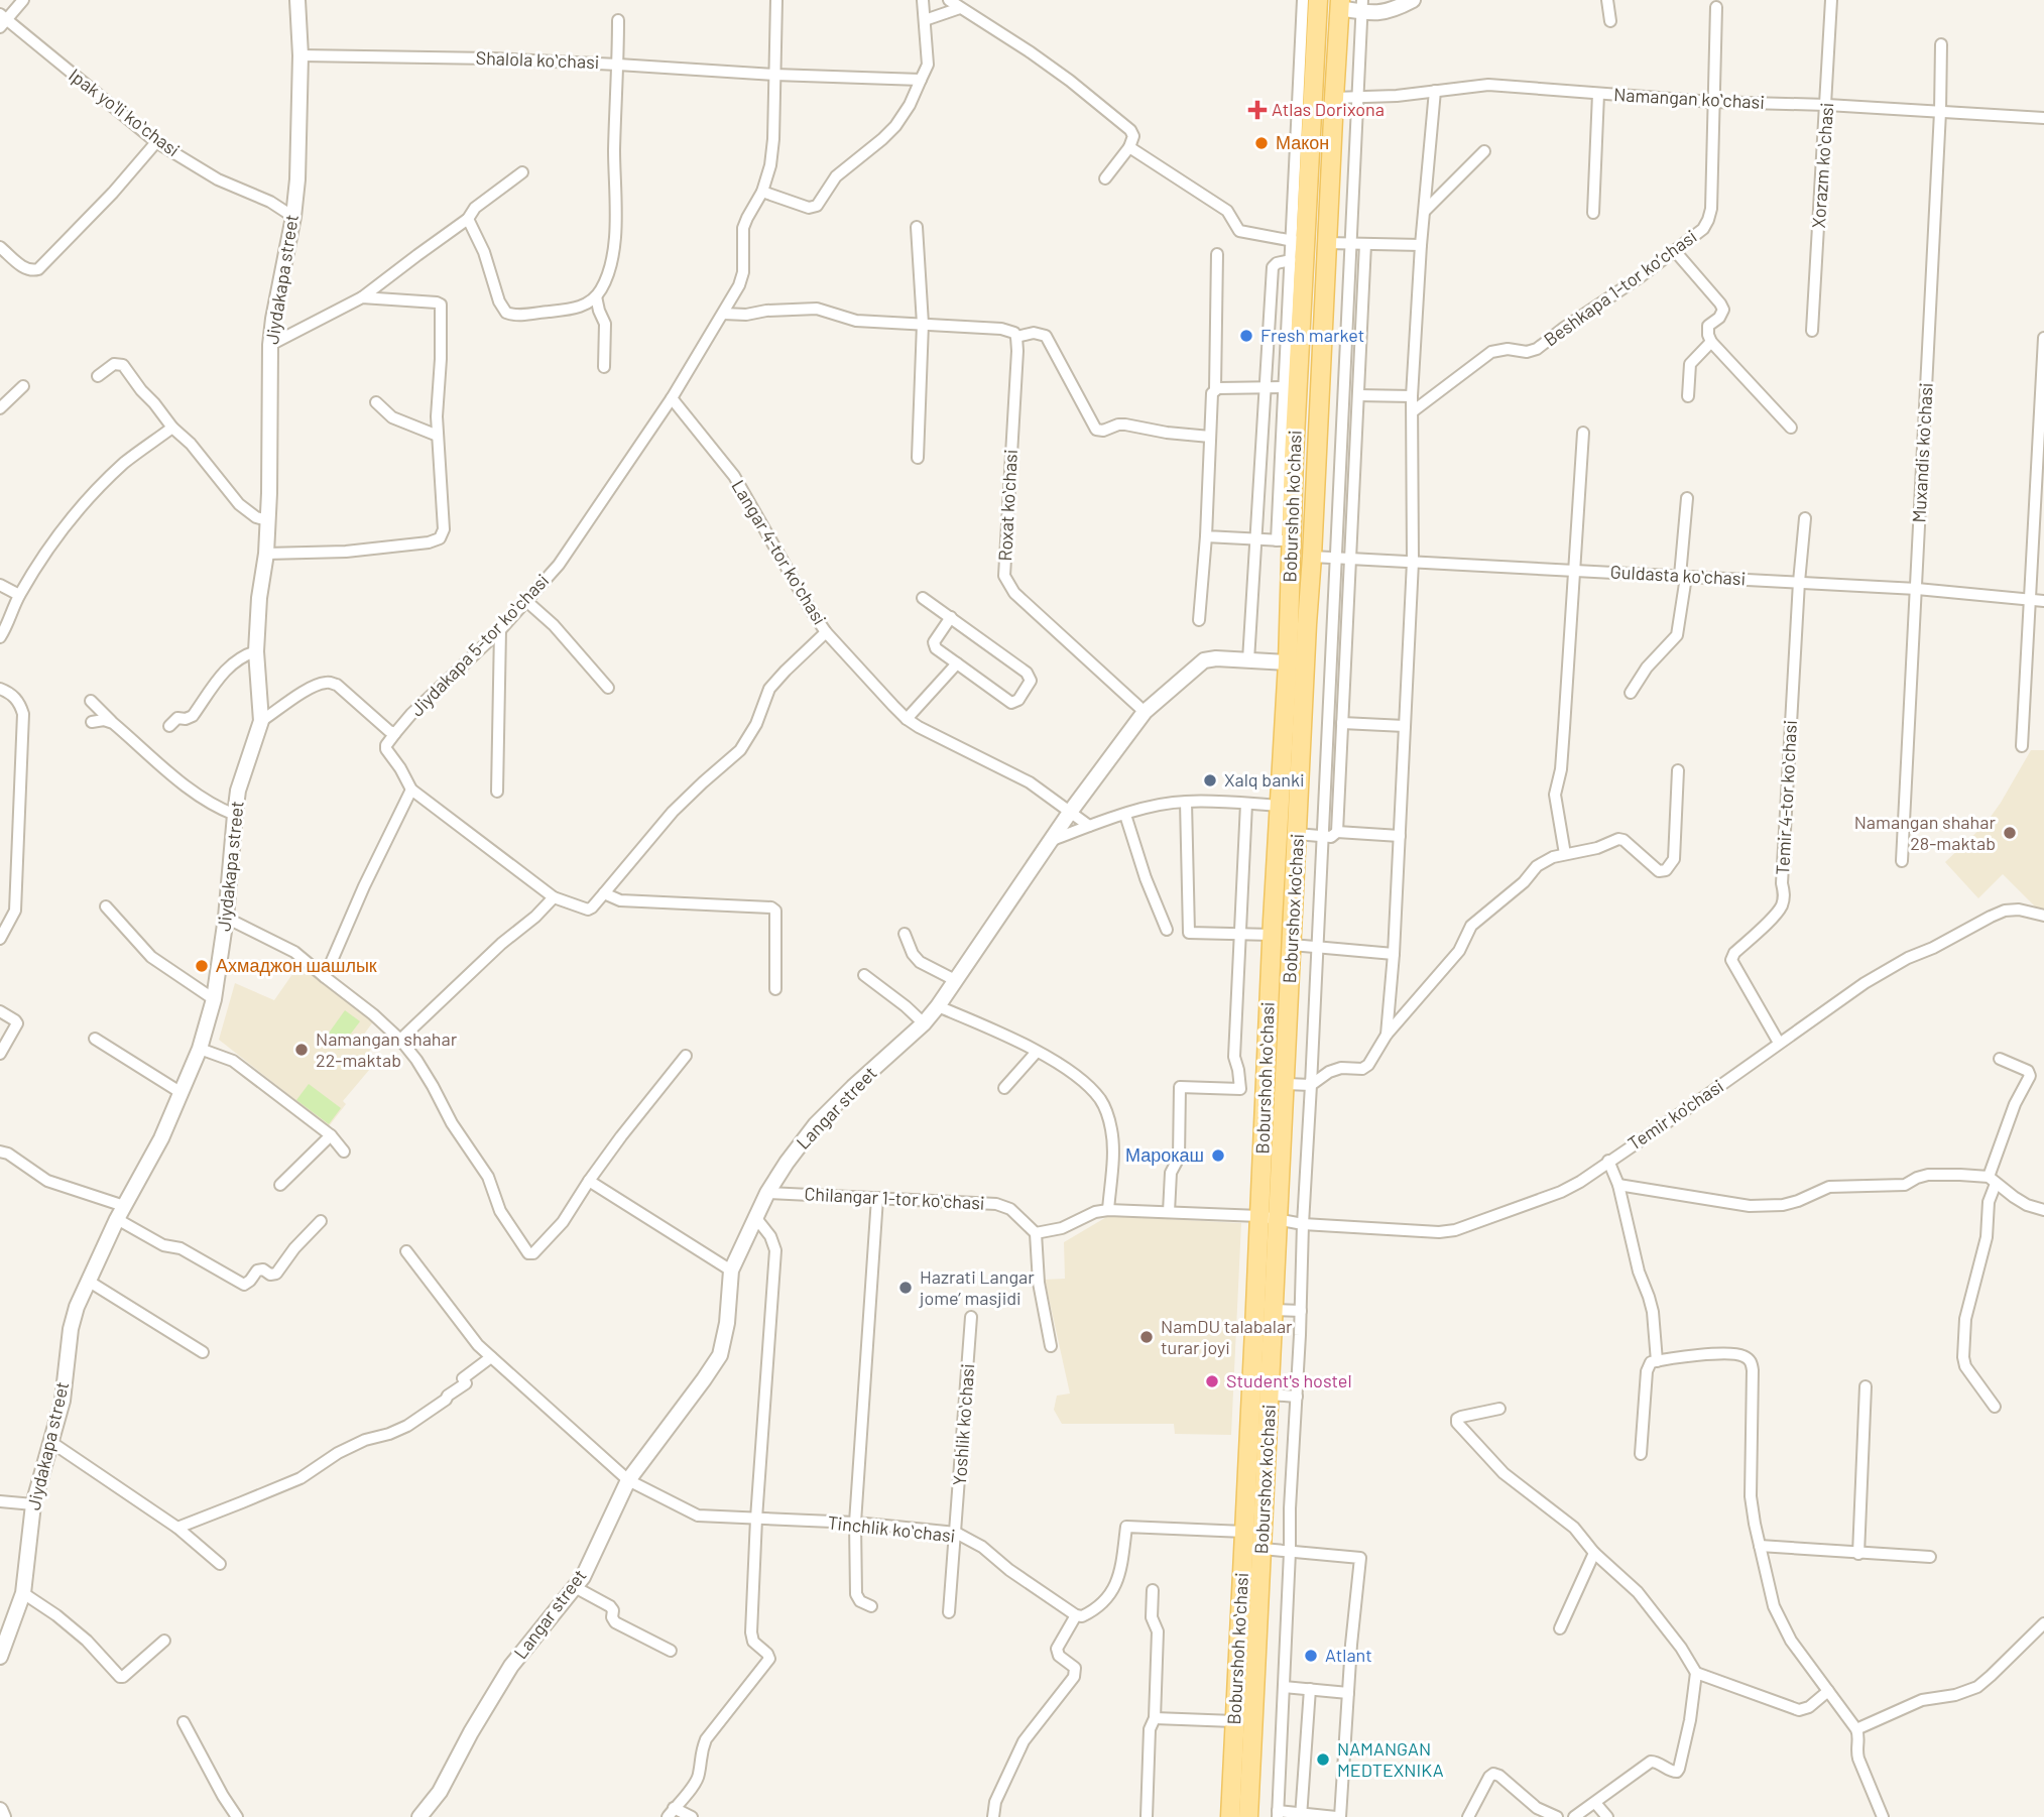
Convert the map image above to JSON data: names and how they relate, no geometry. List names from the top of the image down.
{
  "streets": {
    "main road": ["Boburshoh koʻchasi", "Boburshox ko'chasi"],
    "street": [
      "Shalola koʻchasi",
      "Namangan koʻchasi",
      "Ipak yoʻli koʻchasi",
      "Xorazm koʻchasi",
      "Jiydakapa street",
      "Beshkapa 1-tor koʼchasi",
      "Muxandis koʻchasi",
      "Roxat koʻchasi",
      "Langar 4-tor koʻchasi",
      "Guldasta koʻchasi",
      "Jiydakapa 5-tor koʻchasi",
      "Temir 4-tor koʻchasi",
      "Langar street",
      "Temir ko'chasi",
      "Chilangar 1-tor koʻchasi",
      "Yoshlik koʻchasi",
      "Tinchlik koʻchasi"
    ]
  },
  "crossings": [
    ["Shalola koʻchasi", "Jiydakapa street"],
    ["Shalola koʻchasi", "Jiydakapa 5-tor koʻchasi"],
    ["Namangan koʻchasi", "Xorazm koʻchasi"],
    ["Namangan koʻchasi", "Beshkapa 1-tor koʼchasi"],
    ["Namangan koʻchasi", "Muxandis koʻchasi"],
    ["Namangan koʻchasi", "Boburshox ko'chasi"],
    ["Ipak yoʻli koʻchasi", "Jiydakapa street"],
    ["Muxandis koʻchasi", "Guldasta koʻchasi"],
    ["Roxat koʻchasi", "Langar street"],
    ["Boburshoh koʻchasi", "Langar street"],
    ["Boburshoh koʻchasi", "Temir ko'chasi"],
    ["Langar 4-tor koʻchasi", "Jiydakapa 5-tor koʻchasi"],
    ["Langar 4-tor koʻchasi", "Langar street"],
    ["Guldasta koʻchasi", "Temir 4-tor koʻchasi"],
    ["Guldasta koʻchasi", "Boburshox ko'chasi"],
    ["Temir 4-tor koʻchasi", "Temir ko'chasi"],
    ["Boburshox ko'chasi", "Temir ko'chasi"],
    ["Langar street", "Chilangar 1-tor koʻchasi"],
    ["Langar street", "Tinchlik koʻchasi"],
    ["Yoshlik koʻchasi", "Tinchlik koʻchasi"]
  ],
  "places": {
    "health": ["Atlas Dorixona"],
    "other": [
      "Макон",
      "Fresh market",
      "Xalq banki",
      "Namangan shahar 28-maktab",
      "Ахмаджон шашлык",
      "Namangan shahar 22-maktab",
      "Марокаш",
      "Hazrati Langar jome’ masjidi",
      "NamDU talabalar turar joyi",
      "Student's hostel",
      "Atlant",
      "NAMANGAN MEDTEXNIKA"
    ]
  }
}
